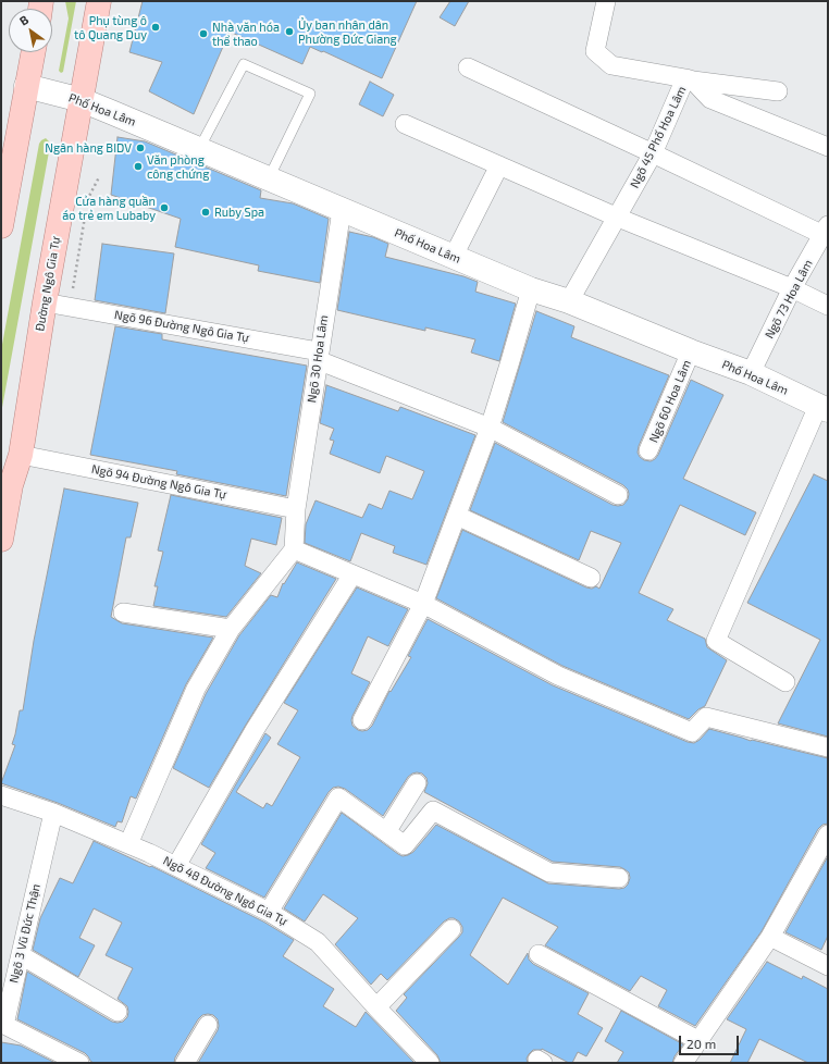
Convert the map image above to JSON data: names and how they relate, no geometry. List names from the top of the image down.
{
  "streets": {
    "main road": ["Đường Ngô Gia Tự"],
    "street": [
      "Phố Hoa Lâm",
      "Ngõ 45 Phố Hoa Lâm",
      "Ngõ 73 Hoa Lâm",
      "Ngõ 96 Đường Ngô Gia Tự",
      "Ngõ 30 Hoa Lâm",
      "Ngõ 60 Hoa Lâm",
      "Ngõ 94 Đường Ngô Gia Tự",
      "Ngõ 48 Đường Ngô Gia Tự",
      "Ngõ 3 Vũ Đức Thận"
    ]
  },
  "crossings": [
    ["Phố Hoa Lâm", "Ngõ 45 Phố Hoa Lâm"],
    ["Phố Hoa Lâm", "Đường Ngô Gia Tự"],
    ["Phố Hoa Lâm", "Ngõ 73 Hoa Lâm"],
    ["Phố Hoa Lâm", "Ngõ 30 Hoa Lâm"],
    ["Phố Hoa Lâm", "Ngõ 60 Hoa Lâm"],
    ["Đường Ngô Gia Tự", "Ngõ 96 Đường Ngô Gia Tự"],
    ["Đường Ngô Gia Tự", "Ngõ 94 Đường Ngô Gia Tự"],
    ["Ngõ 96 Đường Ngô Gia Tự", "Ngõ 30 Hoa Lâm"],
    ["Ngõ 30 Hoa Lâm", "Ngõ 94 Đường Ngô Gia Tự"],
    ["Ngõ 48 Đường Ngô Gia Tự", "Ngõ 3 Vũ Đức Thận"]
  ],
  "places": [
    "Phụ tùng ô tô Quang Duy",
    "Ủy ban nhân dân Phường Đức Giang",
    "Nhà văn hóa thể thao",
    "Ngân hàng BIDV",
    "Văn phòng công chứng",
    "Cửa hàng quần áo trẻ em Lubaby",
    "Ruby Spa"
  ],
  "scale_bar": "20 m",
  "north": "top left"
}
